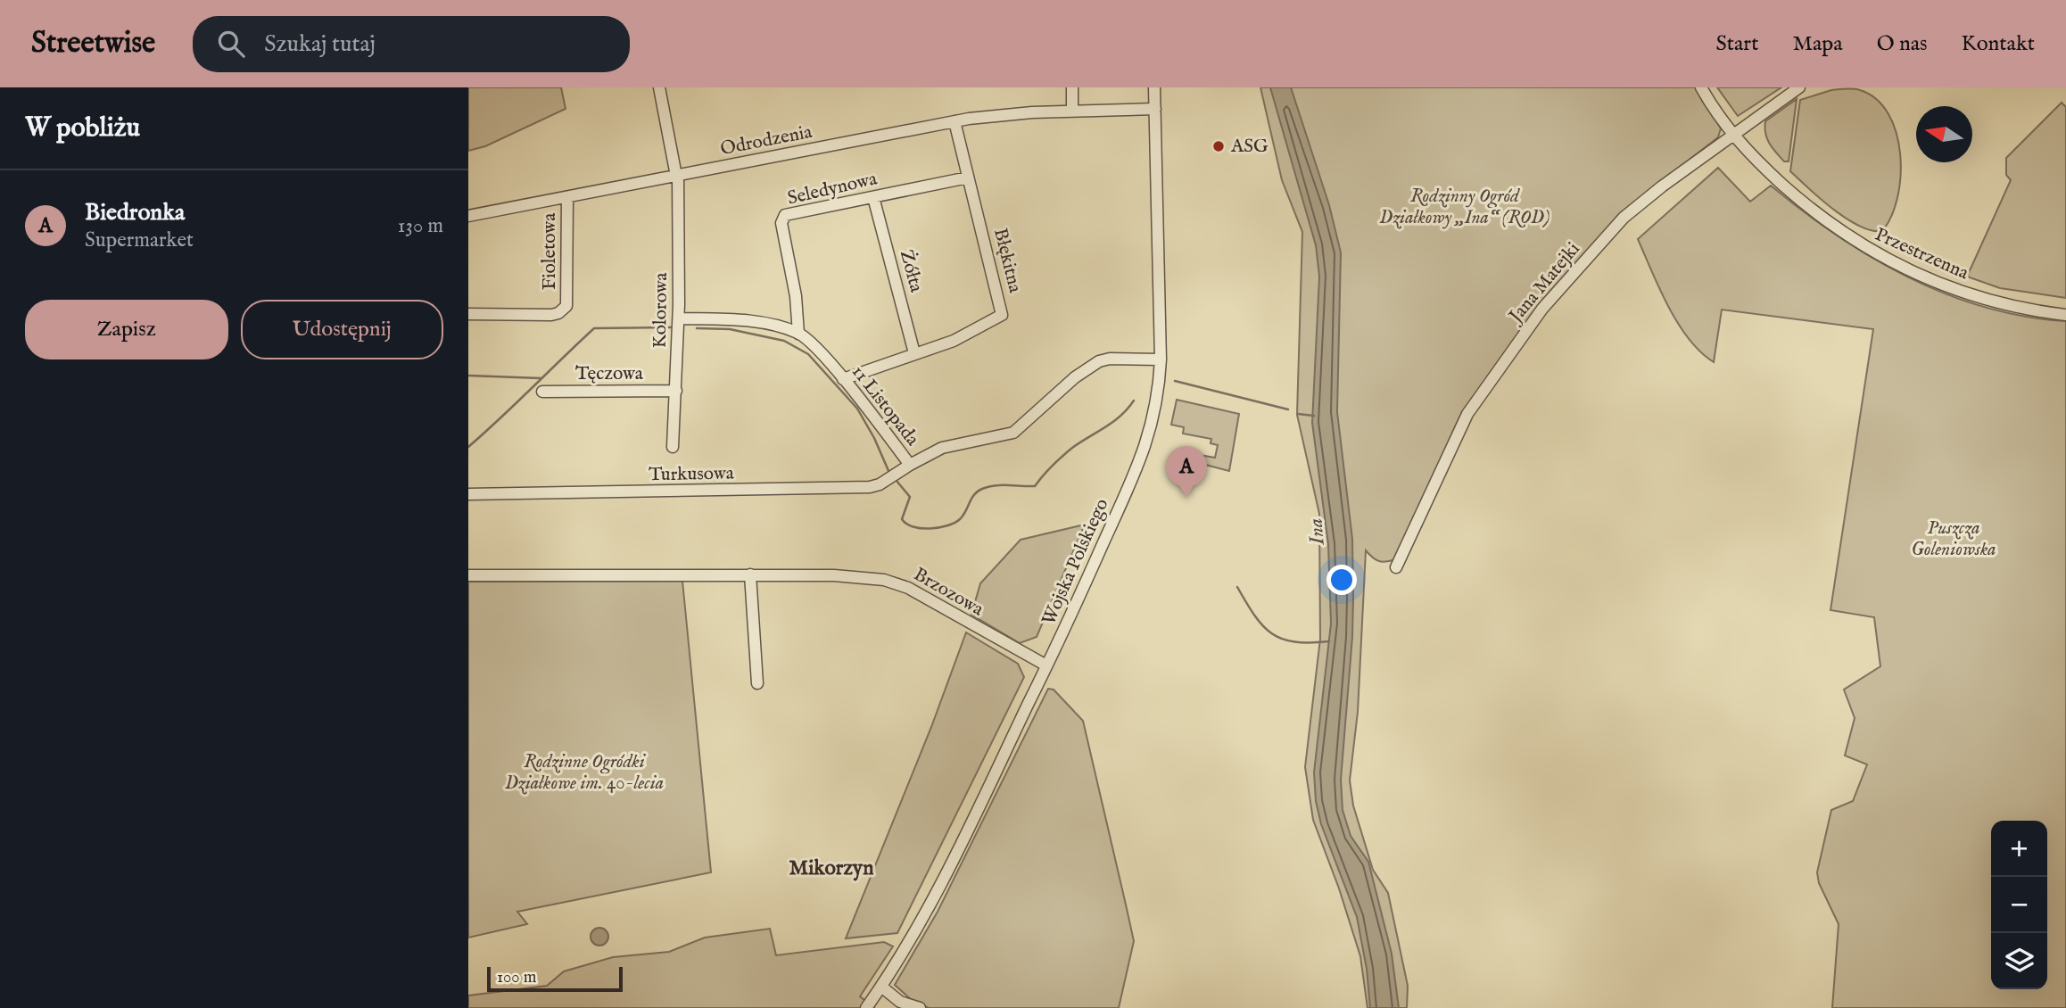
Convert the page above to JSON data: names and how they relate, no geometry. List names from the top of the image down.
{
  "streets": {
    "street": [
      "Odrodzenia",
      "Seledynowa",
      "Fioletowa",
      "Przestrzenna",
      "Błękitna",
      "Żółta",
      "Jana Matejki",
      "Kolorowa",
      "Tęczowa",
      "11 Listopada",
      "Turkusowa",
      "Wojska Polskiego",
      "Brzozowa"
    ]
  },
  "crossings": [
    ["Odrodzenia", "Fioletowa"],
    ["Odrodzenia", "Błękitna"],
    ["Odrodzenia", "Kolorowa"],
    ["Odrodzenia", "Wojska Polskiego"],
    ["Seledynowa", "Błękitna"],
    ["Seledynowa", "Żółta"],
    ["Seledynowa", "11 Listopada"],
    ["Przestrzenna", "Jana Matejki"],
    ["Błękitna", "Żółta"],
    ["Błękitna", "11 Listopada"],
    ["Kolorowa", "Tęczowa"],
    ["Kolorowa", "11 Listopada"],
    ["11 Listopada", "Turkusowa"],
    ["11 Listopada", "Wojska Polskiego"],
    ["Wojska Polskiego", "Brzozowa"]
  ],
  "districts": ["Mikorzyn"],
  "water": ["Ina"],
  "parks": ["Rodzinny Ogród Działkowy „Ina“ (ROD)", "Puszcza Goleniowska", "Rodzinne Ogródki Działkowe im. 40-lecia"],
  "places": ["ASG"],
  "scale_bar": "100 m",
  "north": "left",
  "page": {
    "header": "Streetwise",
    "search": "Szukaj tutaj",
    "nav": [
      "Start",
      "Mapa",
      "O nas",
      "Kontakt"
    ],
    "heading": "W pobliżu",
    "list": [
      {
        "mark": "A",
        "name": "Biedronka",
        "note": "Supermarket",
        "value": "130 m"
      }
    ],
    "buttons": ["Zapisz", "Udostępnij"],
    "pins": "A",
    "map_buttons": ["+", "−"],
    "scale": "100 m"
  }
}
